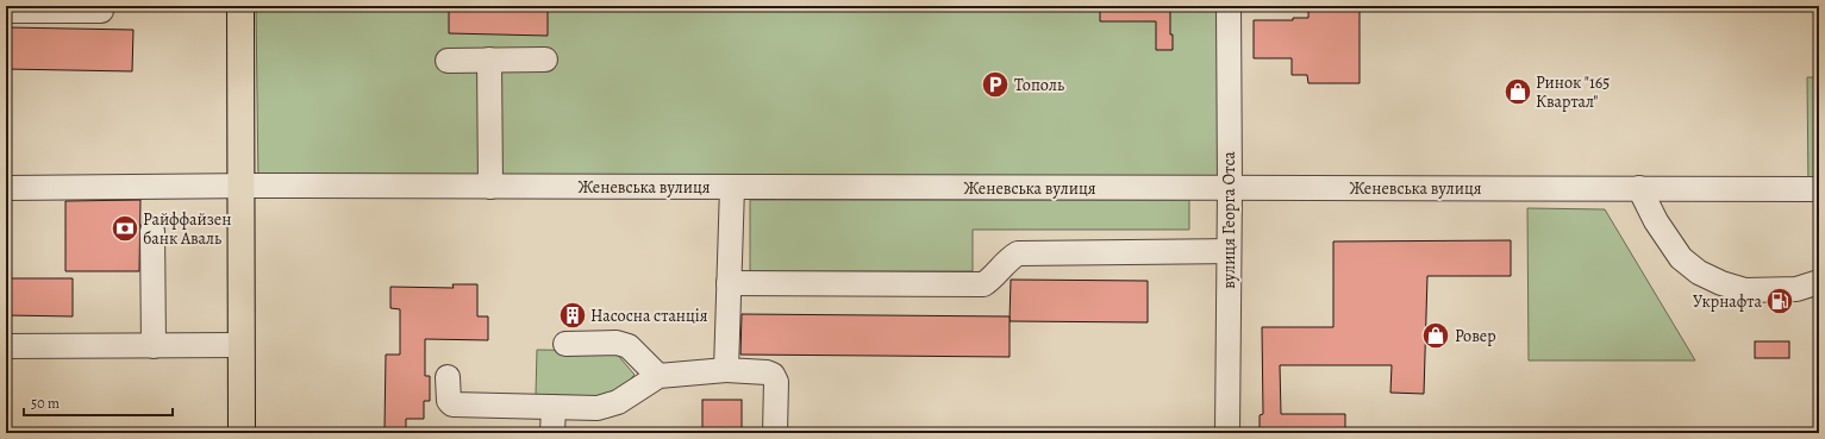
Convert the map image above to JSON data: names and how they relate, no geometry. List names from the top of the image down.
{
  "streets": {
    "street": ["Женевська вулиця", "вулиця Георга Отса"]
  },
  "crossings": [
    ["Женевська вулиця", "вулиця Георга Отса"]
  ],
  "places": {
    "parking": ["Тополь"],
    "shop": ["Ринок \"165 Квартал\"", "Ровер"],
    "bank": ["Райффайзен банк Аваль"],
    "fuel station": ["Укрнафта"],
    "building": ["Насосна станція"]
  },
  "scale_bar": "50 m"
}
